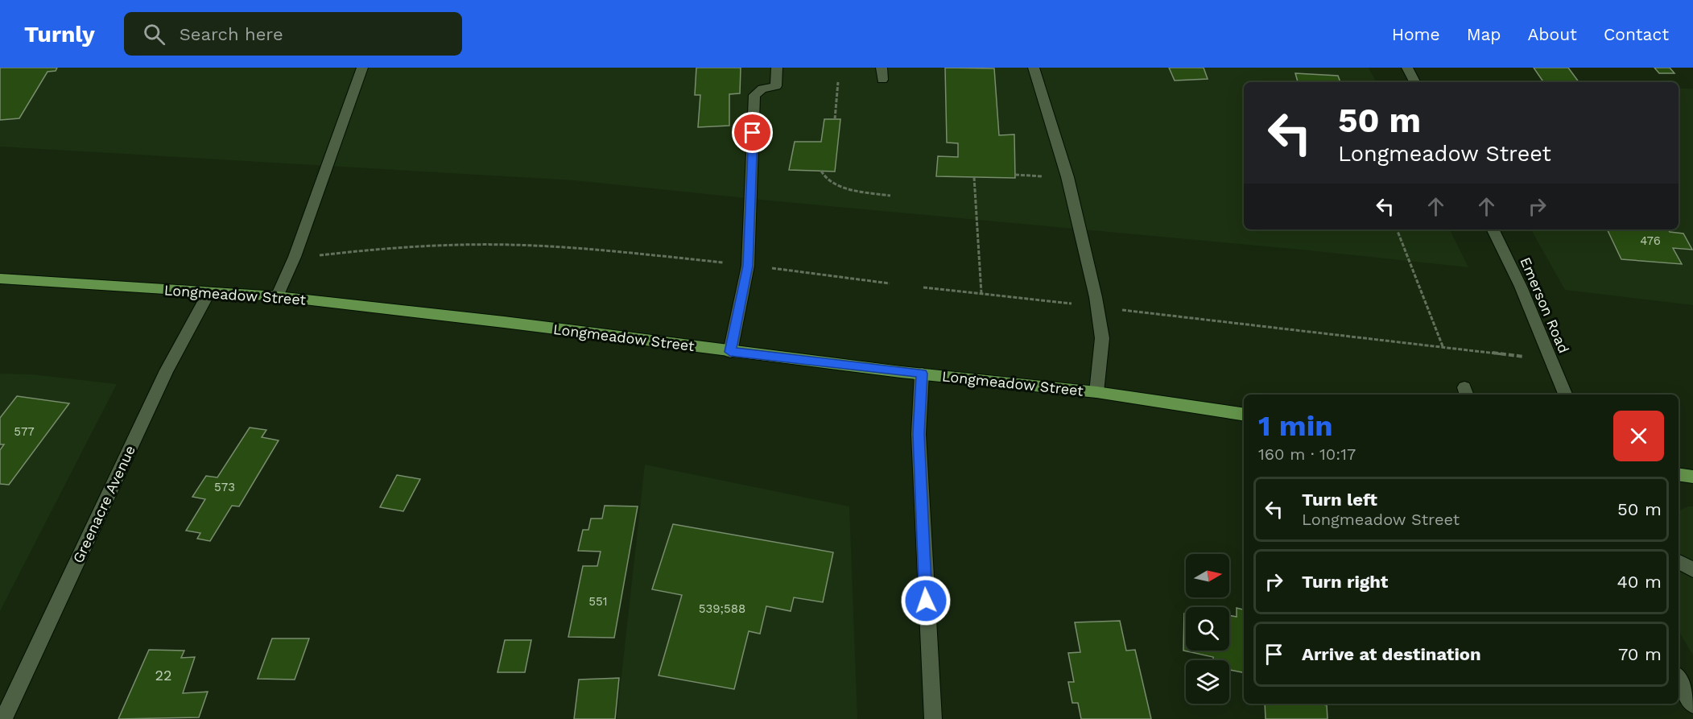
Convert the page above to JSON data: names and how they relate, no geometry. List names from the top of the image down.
{
  "streets": {
    "main road": ["Longmeadow Street"],
    "street": ["Emerson Road", "Greenacre Avenue"]
  },
  "crossings": [
    ["Longmeadow Street", "Greenacre Avenue"]
  ],
  "house_numbers": [
    "476",
    "577",
    "573",
    "551",
    "539;588",
    "22"
  ],
  "north": "right",
  "page": {
    "header": "Turnly",
    "search": "Search here",
    "nav": [
      "Home",
      "Map",
      "About",
      "Contact"
    ],
    "turn": ["50 m", "Longmeadow Street"],
    "heading": ["1 min", "160 m · 10:17"],
    "list": [
      {
        "name": "Turn left",
        "note": "Longmeadow Street",
        "value": "50 m"
      },
      {
        "name": "Turn right",
        "value": "40 m"
      },
      {
        "name": "Arrive at destination",
        "value": "70 m"
      }
    ]
  }
}
